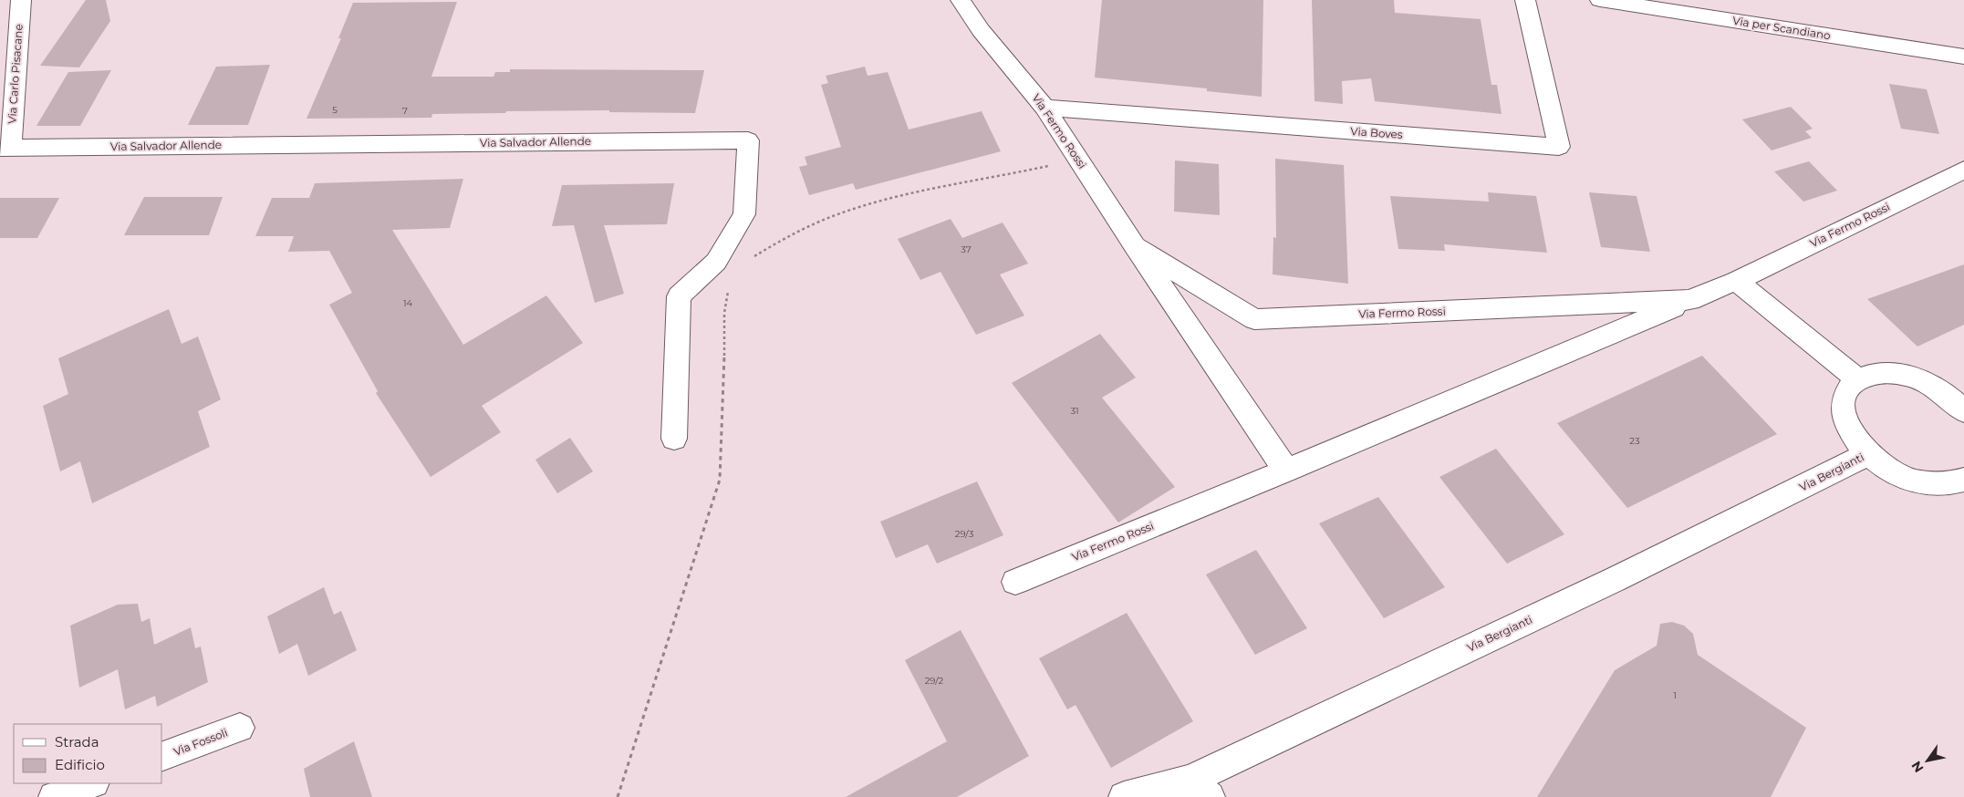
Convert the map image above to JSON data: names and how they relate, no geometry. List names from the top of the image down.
{
  "streets": {
    "street": [
      "Via per Scandiano",
      "Via Carlo Pisacane",
      "Via Fermo Rossi",
      "Via Boves",
      "Via Salvador Allende",
      "Via Bergianti",
      "Via Fossoli"
    ]
  },
  "crossings": [
    ["Via Carlo Pisacane", "Via Salvador Allende"],
    ["Via Fermo Rossi", "Via Boves"]
  ],
  "house_numbers": [
    "5",
    "7",
    "37",
    "14",
    "31",
    "23",
    "29/3",
    "29/2",
    "1"
  ],
  "legend": ["Strada", "Edificio"],
  "north": "bottom left"
}
